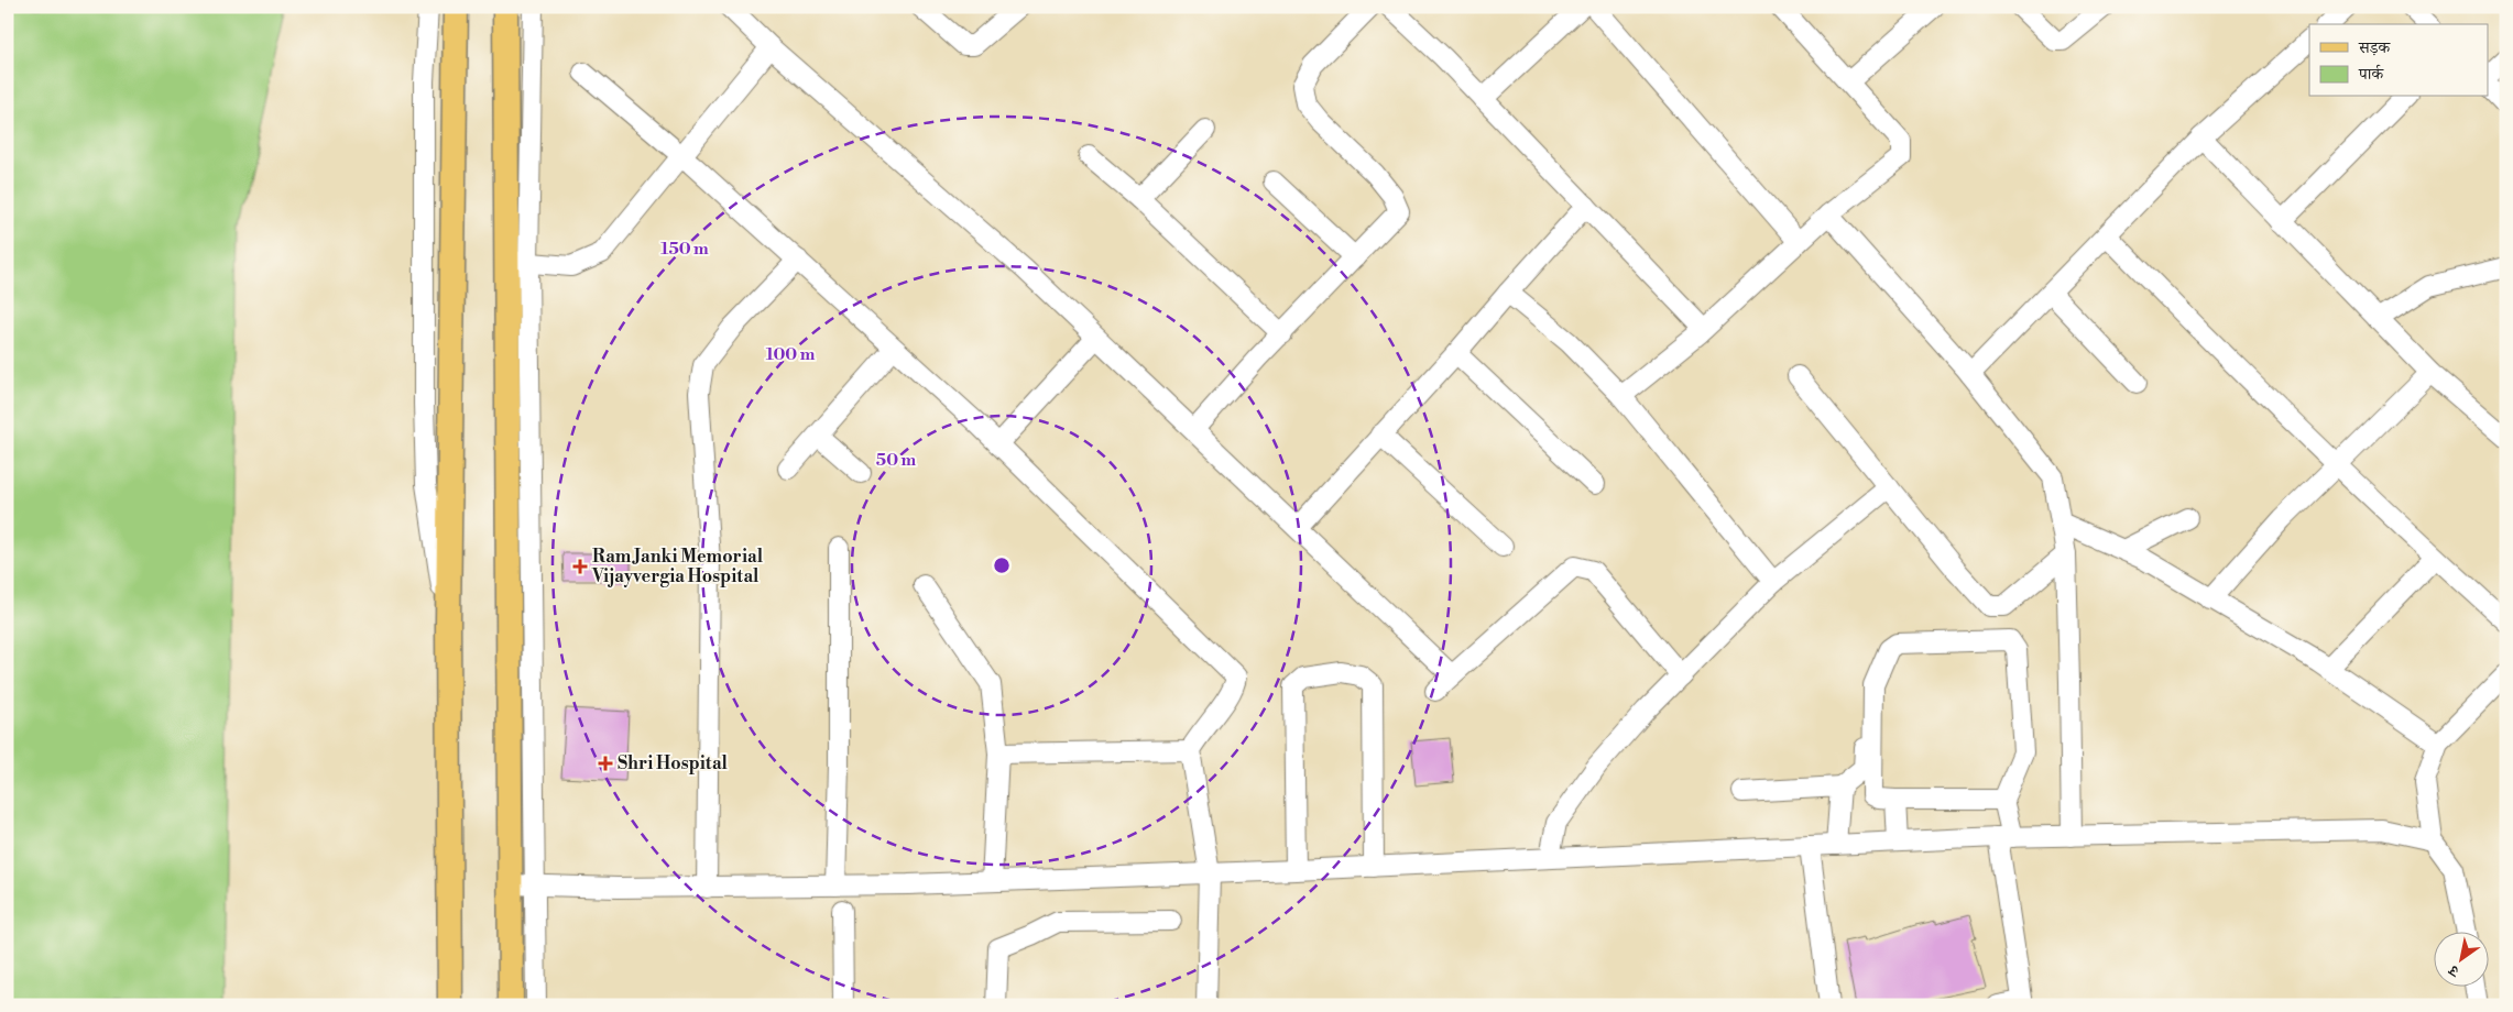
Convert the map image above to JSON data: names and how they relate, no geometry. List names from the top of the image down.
{
  "places": {
    "health": ["Ram Janki Memorial Vijayvergia Hospital", "Shri Hospital"]
  },
  "legend": ["सड़क", "पार्क"],
  "north": "bottom left",
  "rings": ["150 m", "100 m", "50 m"]
}
